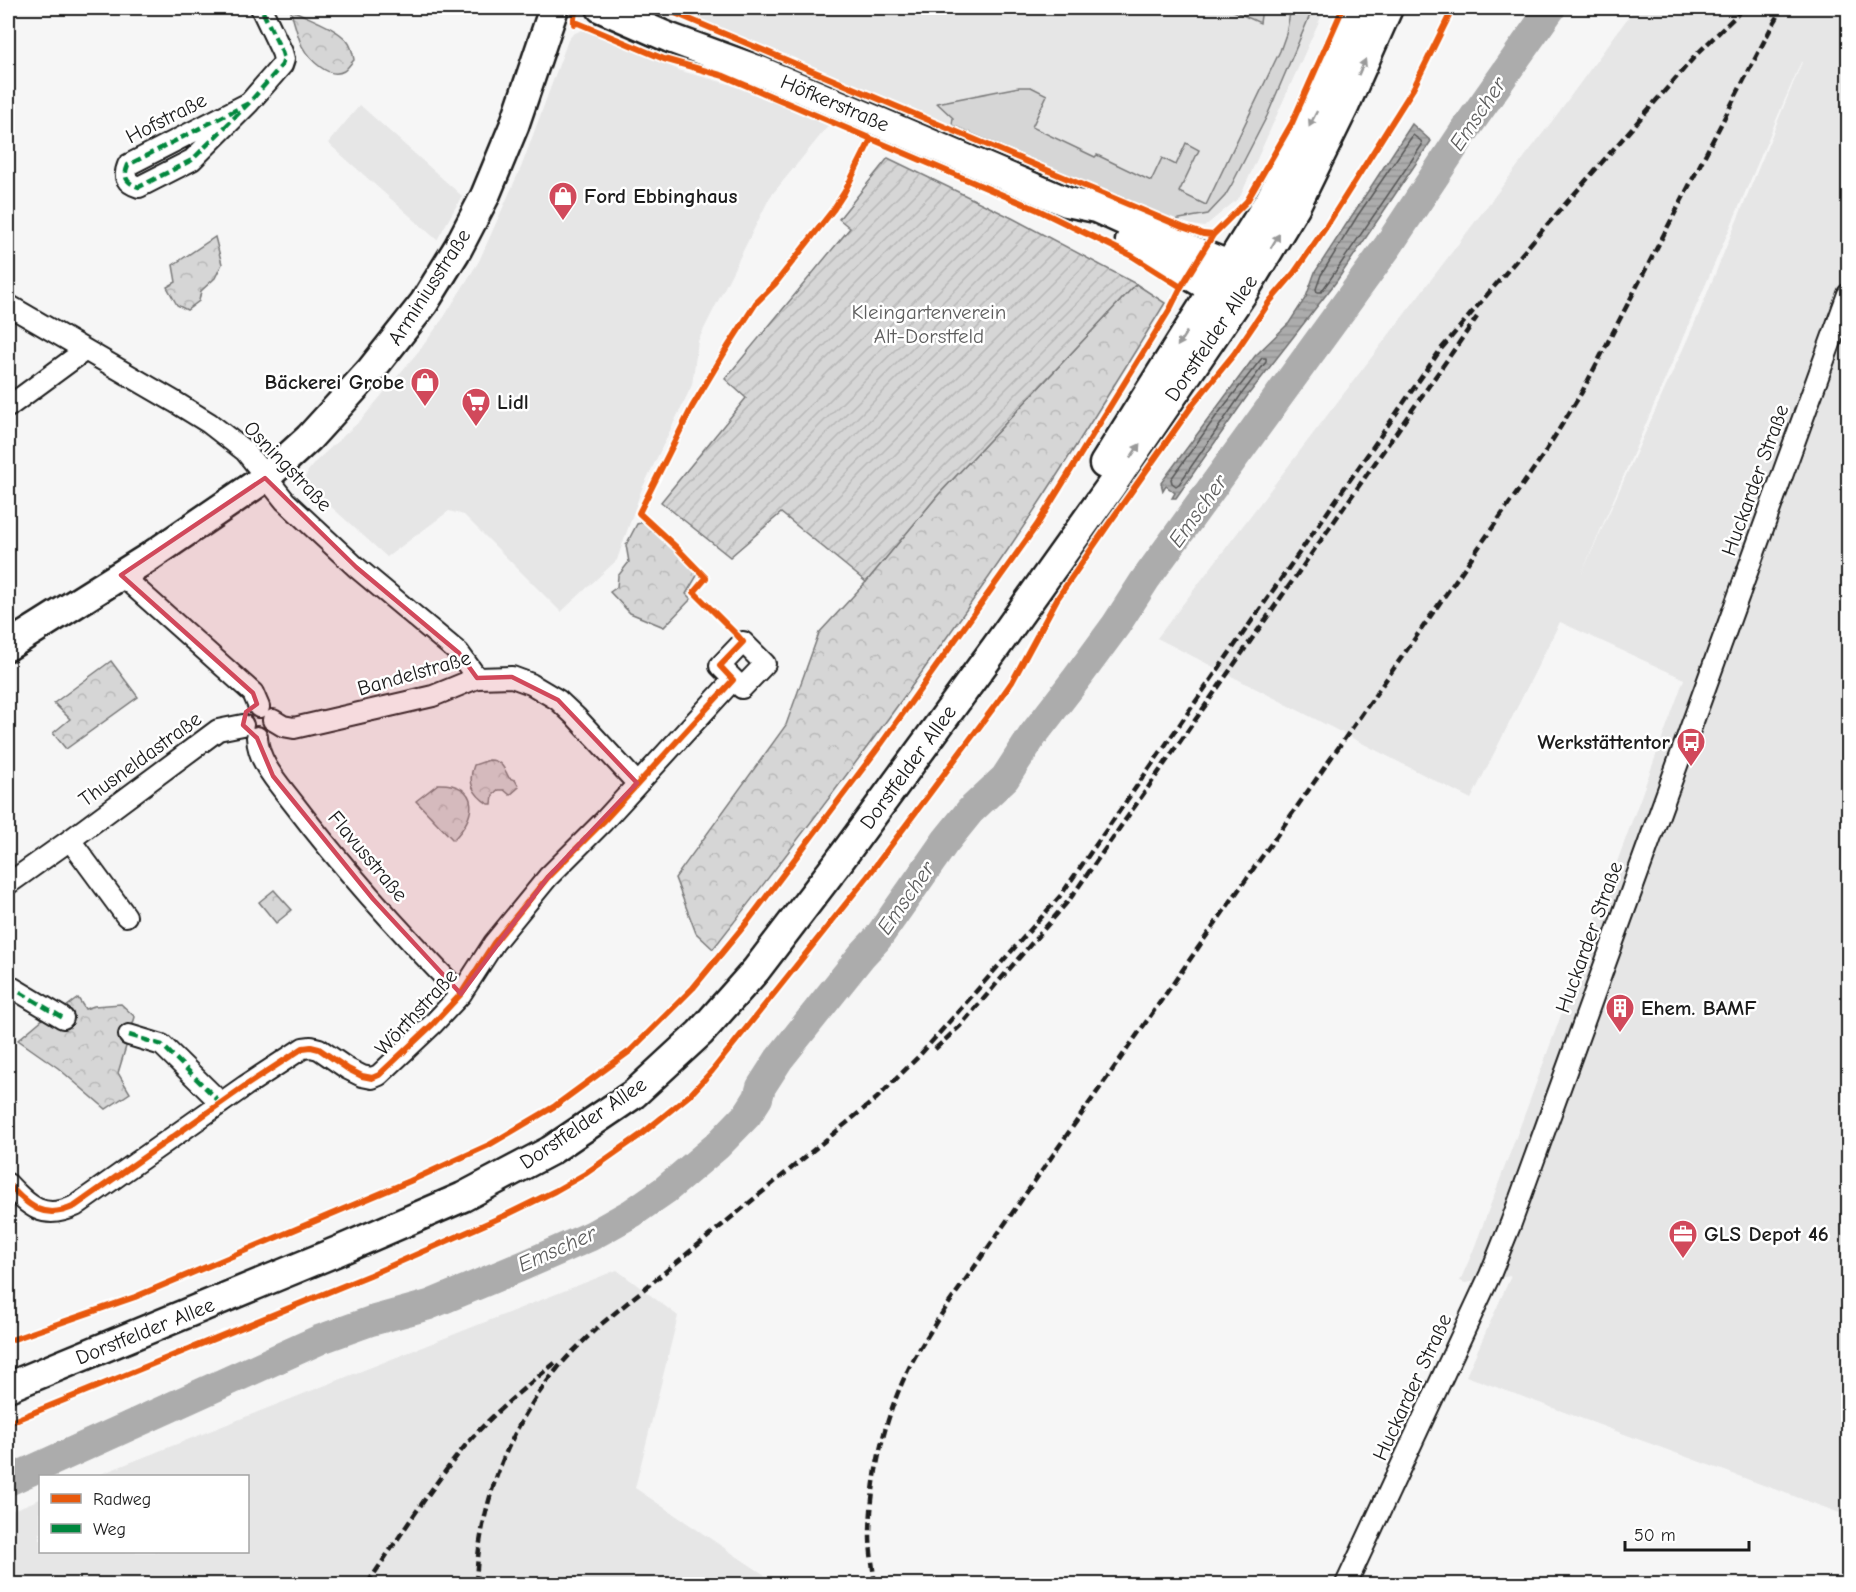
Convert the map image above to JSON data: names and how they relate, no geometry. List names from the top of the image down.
{
  "streets": {
    "main road": ["Höfkerstraße", "Arminiusstraße", "Dorstfelder Allee"],
    "street": [
      "Hofstraße",
      "Osningstraße",
      "Huckarder Straße",
      "Bandelstraße",
      "Thusneldastraße",
      "Flavusstraße",
      "Wörthstraße"
    ]
  },
  "crossings": [
    ["Höfkerstraße", "Dorstfelder Allee"],
    ["Arminiusstraße", "Osningstraße"],
    ["Osningstraße", "Bandelstraße"],
    ["Bandelstraße", "Wörthstraße"],
    ["Thusneldastraße", "Flavusstraße"],
    ["Flavusstraße", "Wörthstraße"]
  ],
  "water": ["Emscher"],
  "parks": ["Kleingartenverein Alt-Dorstfeld"],
  "places": {
    "shop": ["Ford Ebbinghaus", "Bäckerei Grobe"],
    "supermarket": ["Lidl"],
    "bus stop": ["Werkstättentor"],
    "building": ["Ehem. BAMF"],
    "office": ["GLS Depot 46"]
  },
  "legend": ["Radweg", "Weg"],
  "scale_bar": "50 m"
}
